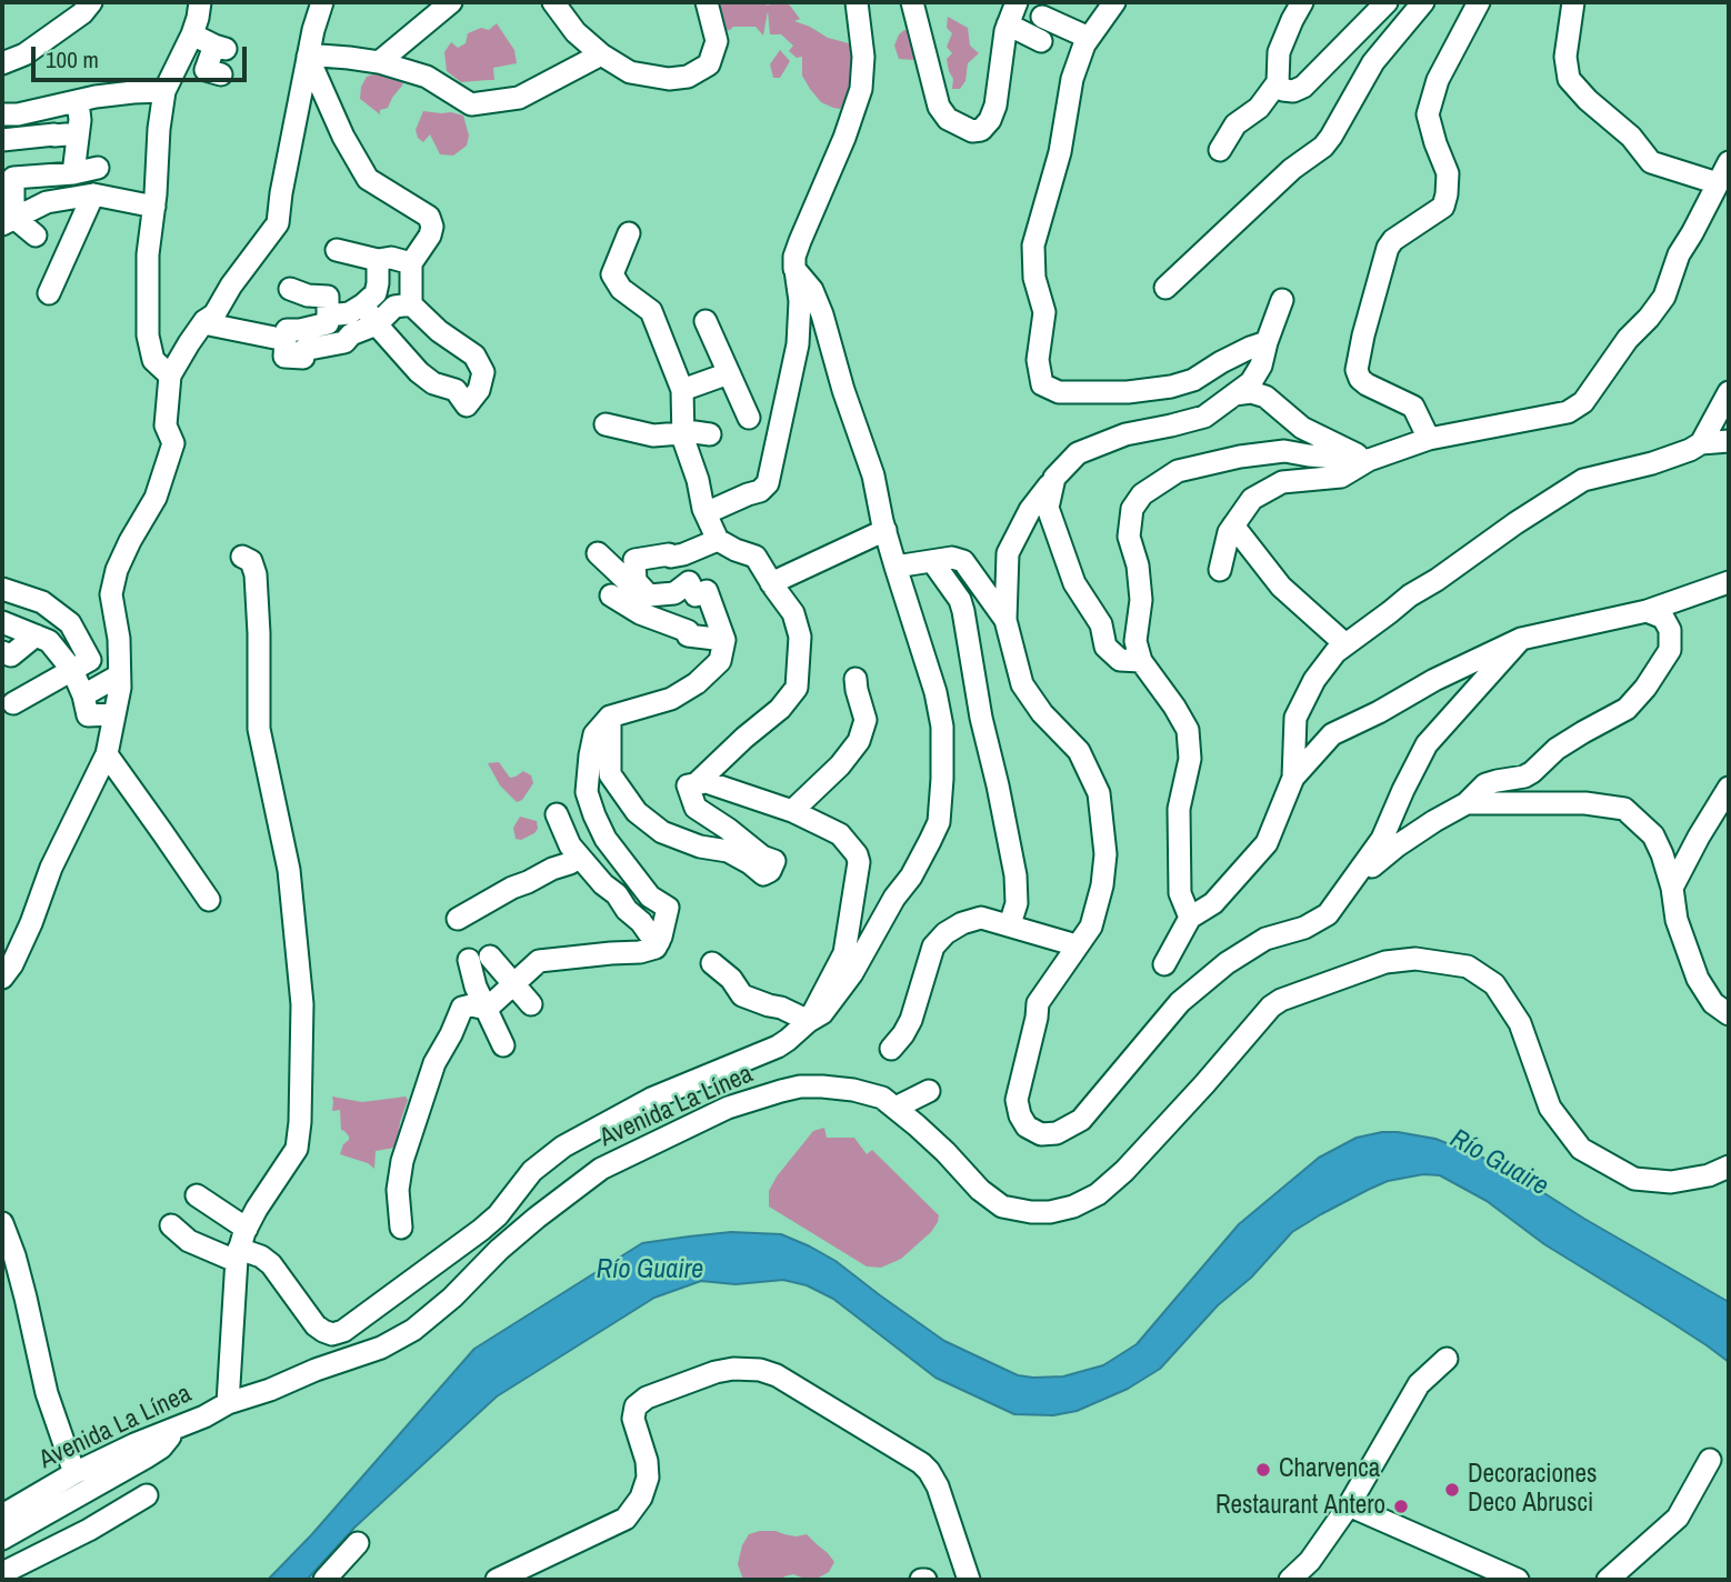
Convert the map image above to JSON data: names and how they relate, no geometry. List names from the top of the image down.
{
  "streets": {
    "street": ["Avenida La Línea"]
  },
  "water": ["Río Guaire"],
  "places": ["Charvenca", "Decoraciones Deco Abrusci", "Restaurant Antero"],
  "scale_bar": "100 m"
}
